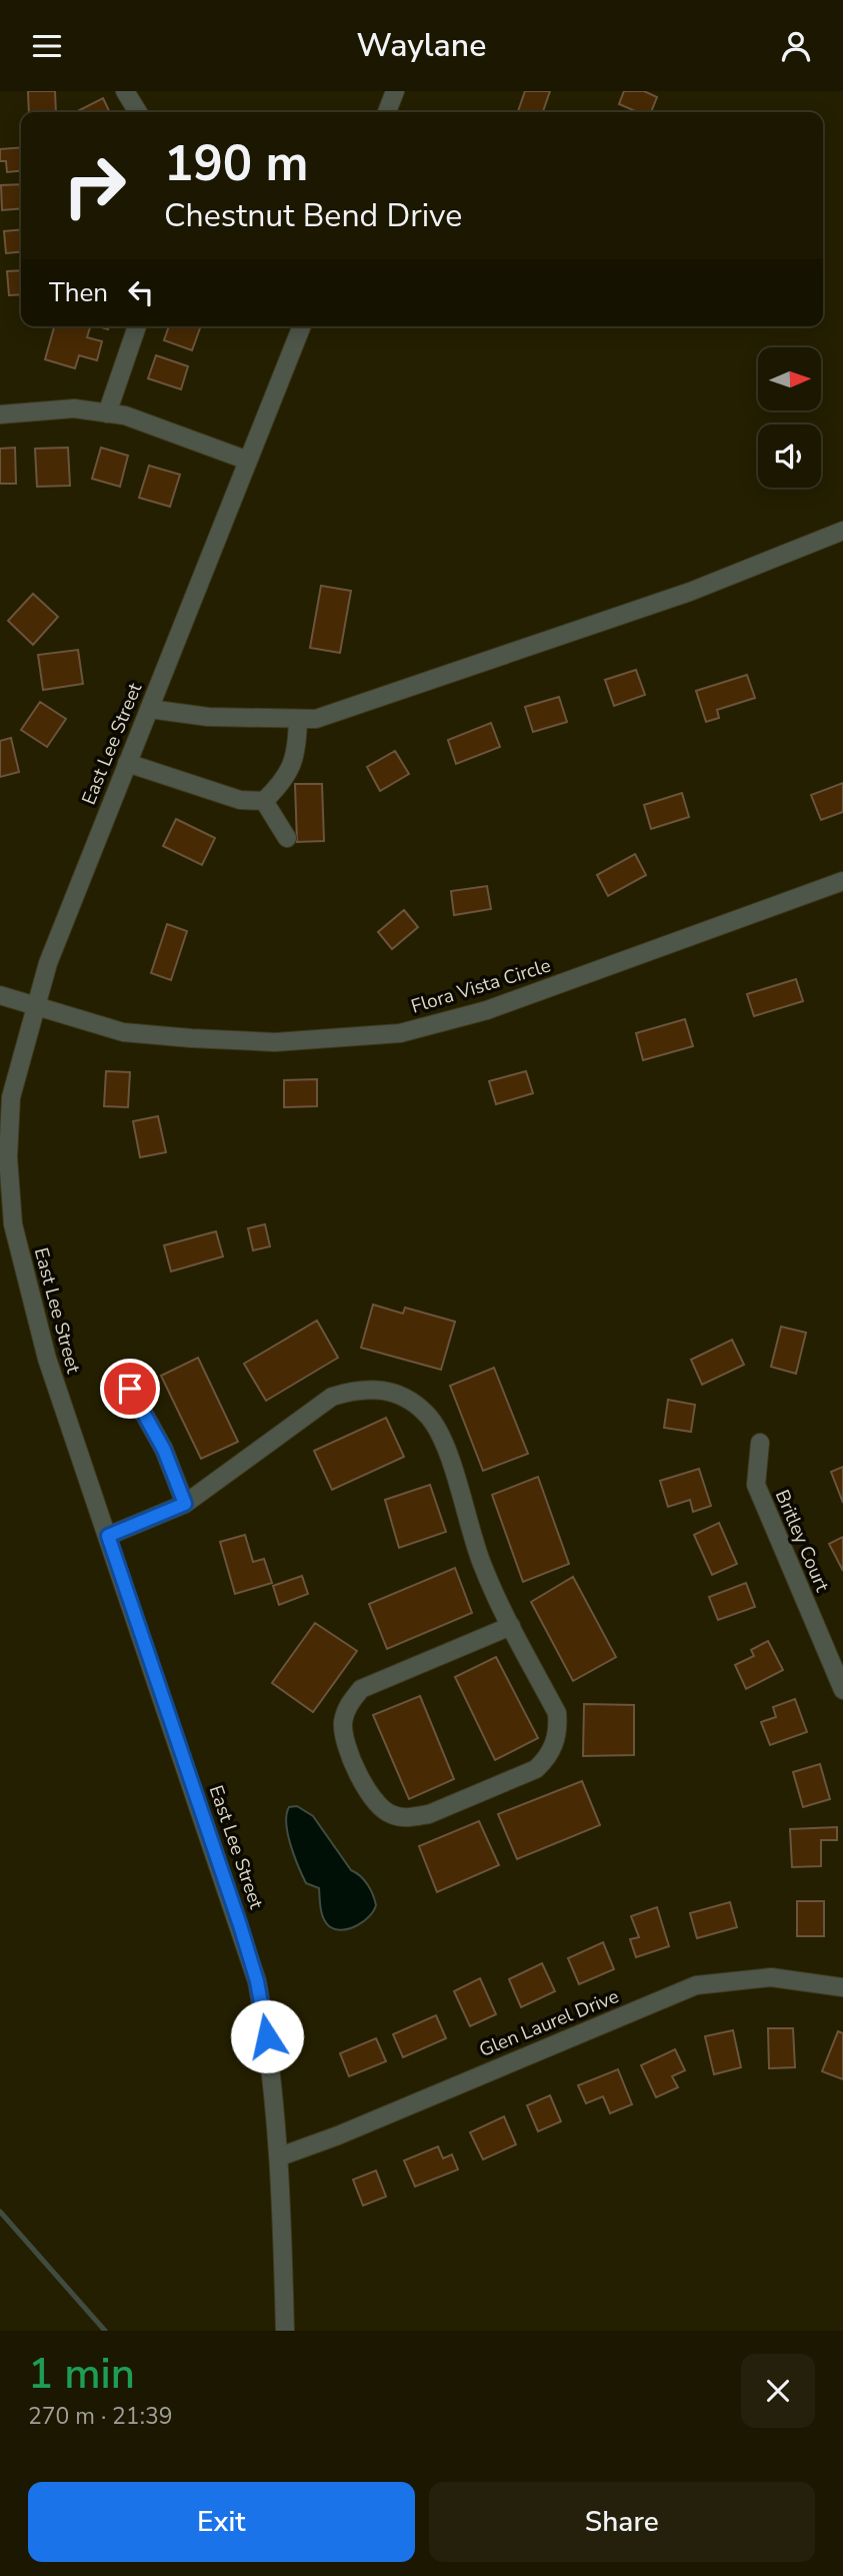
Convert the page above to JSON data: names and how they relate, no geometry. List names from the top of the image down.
{
  "streets": {
    "street": [
      "East Lee Street",
      "Flora Vista Circle",
      "Britley Court",
      "Glen Laurel Drive"
    ]
  },
  "crossings": [
    ["East Lee Street", "Flora Vista Circle"],
    ["East Lee Street", "Glen Laurel Drive"]
  ],
  "north": "right",
  "page": {
    "header": "Waylane",
    "turn": ["190 m", "Chestnut Bend Drive"],
    "then": "Then",
    "heading": ["1 min", "270 m · 21:39"],
    "buttons": ["Exit", "Share"]
  }
}
